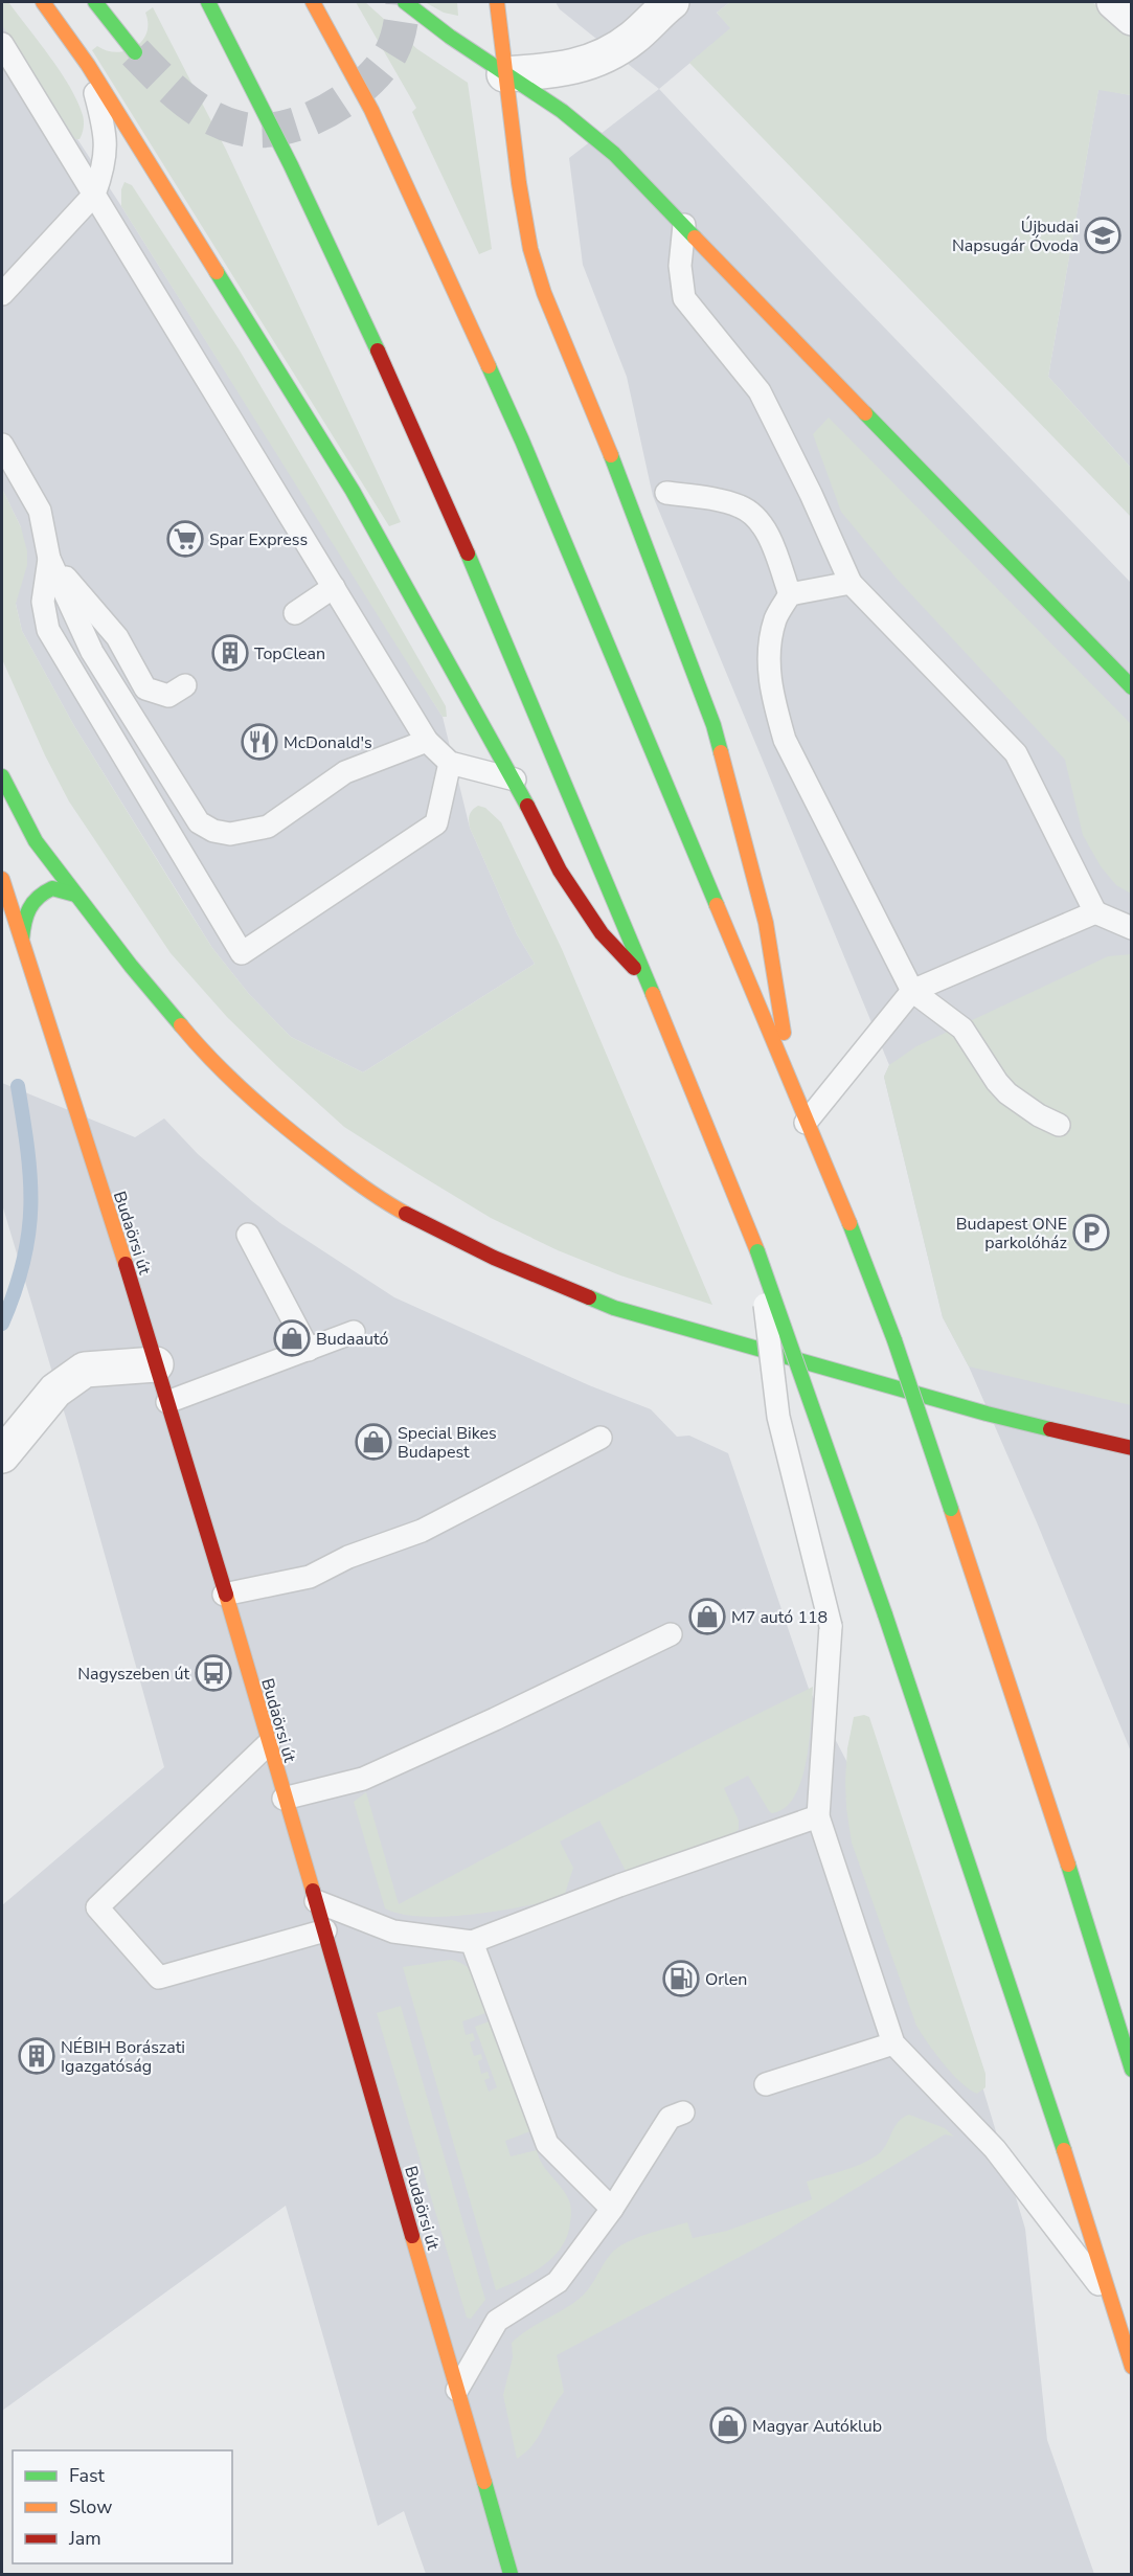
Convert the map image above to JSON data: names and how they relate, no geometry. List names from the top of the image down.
{
  "streets": {
    "main road": ["Budaörsi út"]
  },
  "places": {
    "school or university": ["Újbudai Napsugár Óvoda"],
    "supermarket": ["Spar Express"],
    "building": ["TopClean", "NÉBIH Borászati Igazgatóság"],
    "restaurant": ["McDonald's"],
    "parking": ["Budapest ONE parkolóház"],
    "shop": [
      "Budaautó",
      "Special Bikes Budapest",
      "M7 autó 118",
      "Magyar Autóklub"
    ],
    "bus stop": ["Nagyszeben út"],
    "fuel station": ["Orlen"]
  },
  "legend": ["Fast", "Slow", "Jam"]
}
